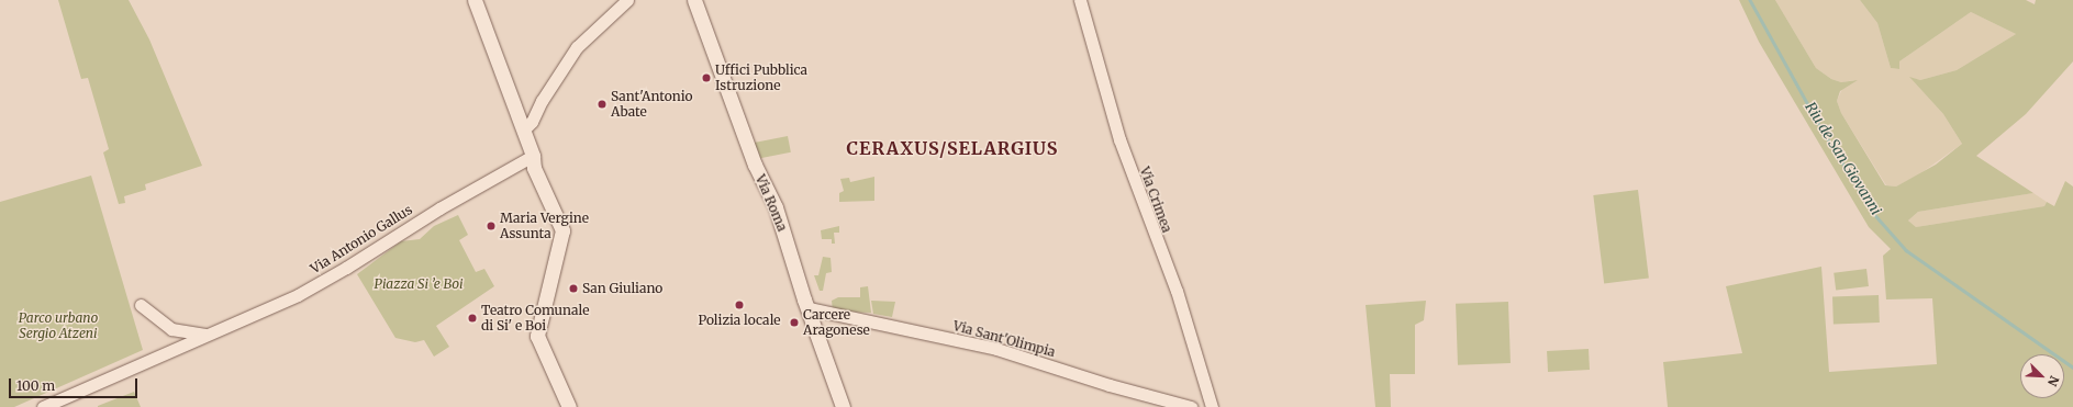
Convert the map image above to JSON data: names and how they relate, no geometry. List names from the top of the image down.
{
  "streets": {
    "main road": ["Via Roma"],
    "street": ["Via Crimea", "Via Antonio Gallus", "Via Sant'Olimpia"]
  },
  "crossings": [
    ["Via Roma", "Via Sant'Olimpia"]
  ],
  "districts": ["CERAXUS/SELARGIUS"],
  "water": ["Riu de San Giovanni"],
  "parks": ["Piazza Si ’e Boi", "Parco urbano Sergio Atzeni"],
  "places": [
    "Uffici Pubblica Istruzione",
    "Sant'Antonio Abate",
    "Maria Vergine Assunta",
    "San Giuliano",
    "Polizia locale",
    "Teatro Comunale di Si' e Boi",
    "Carcere Aragonese"
  ],
  "scale_bar": "100 m",
  "north": "bottom right"
}
